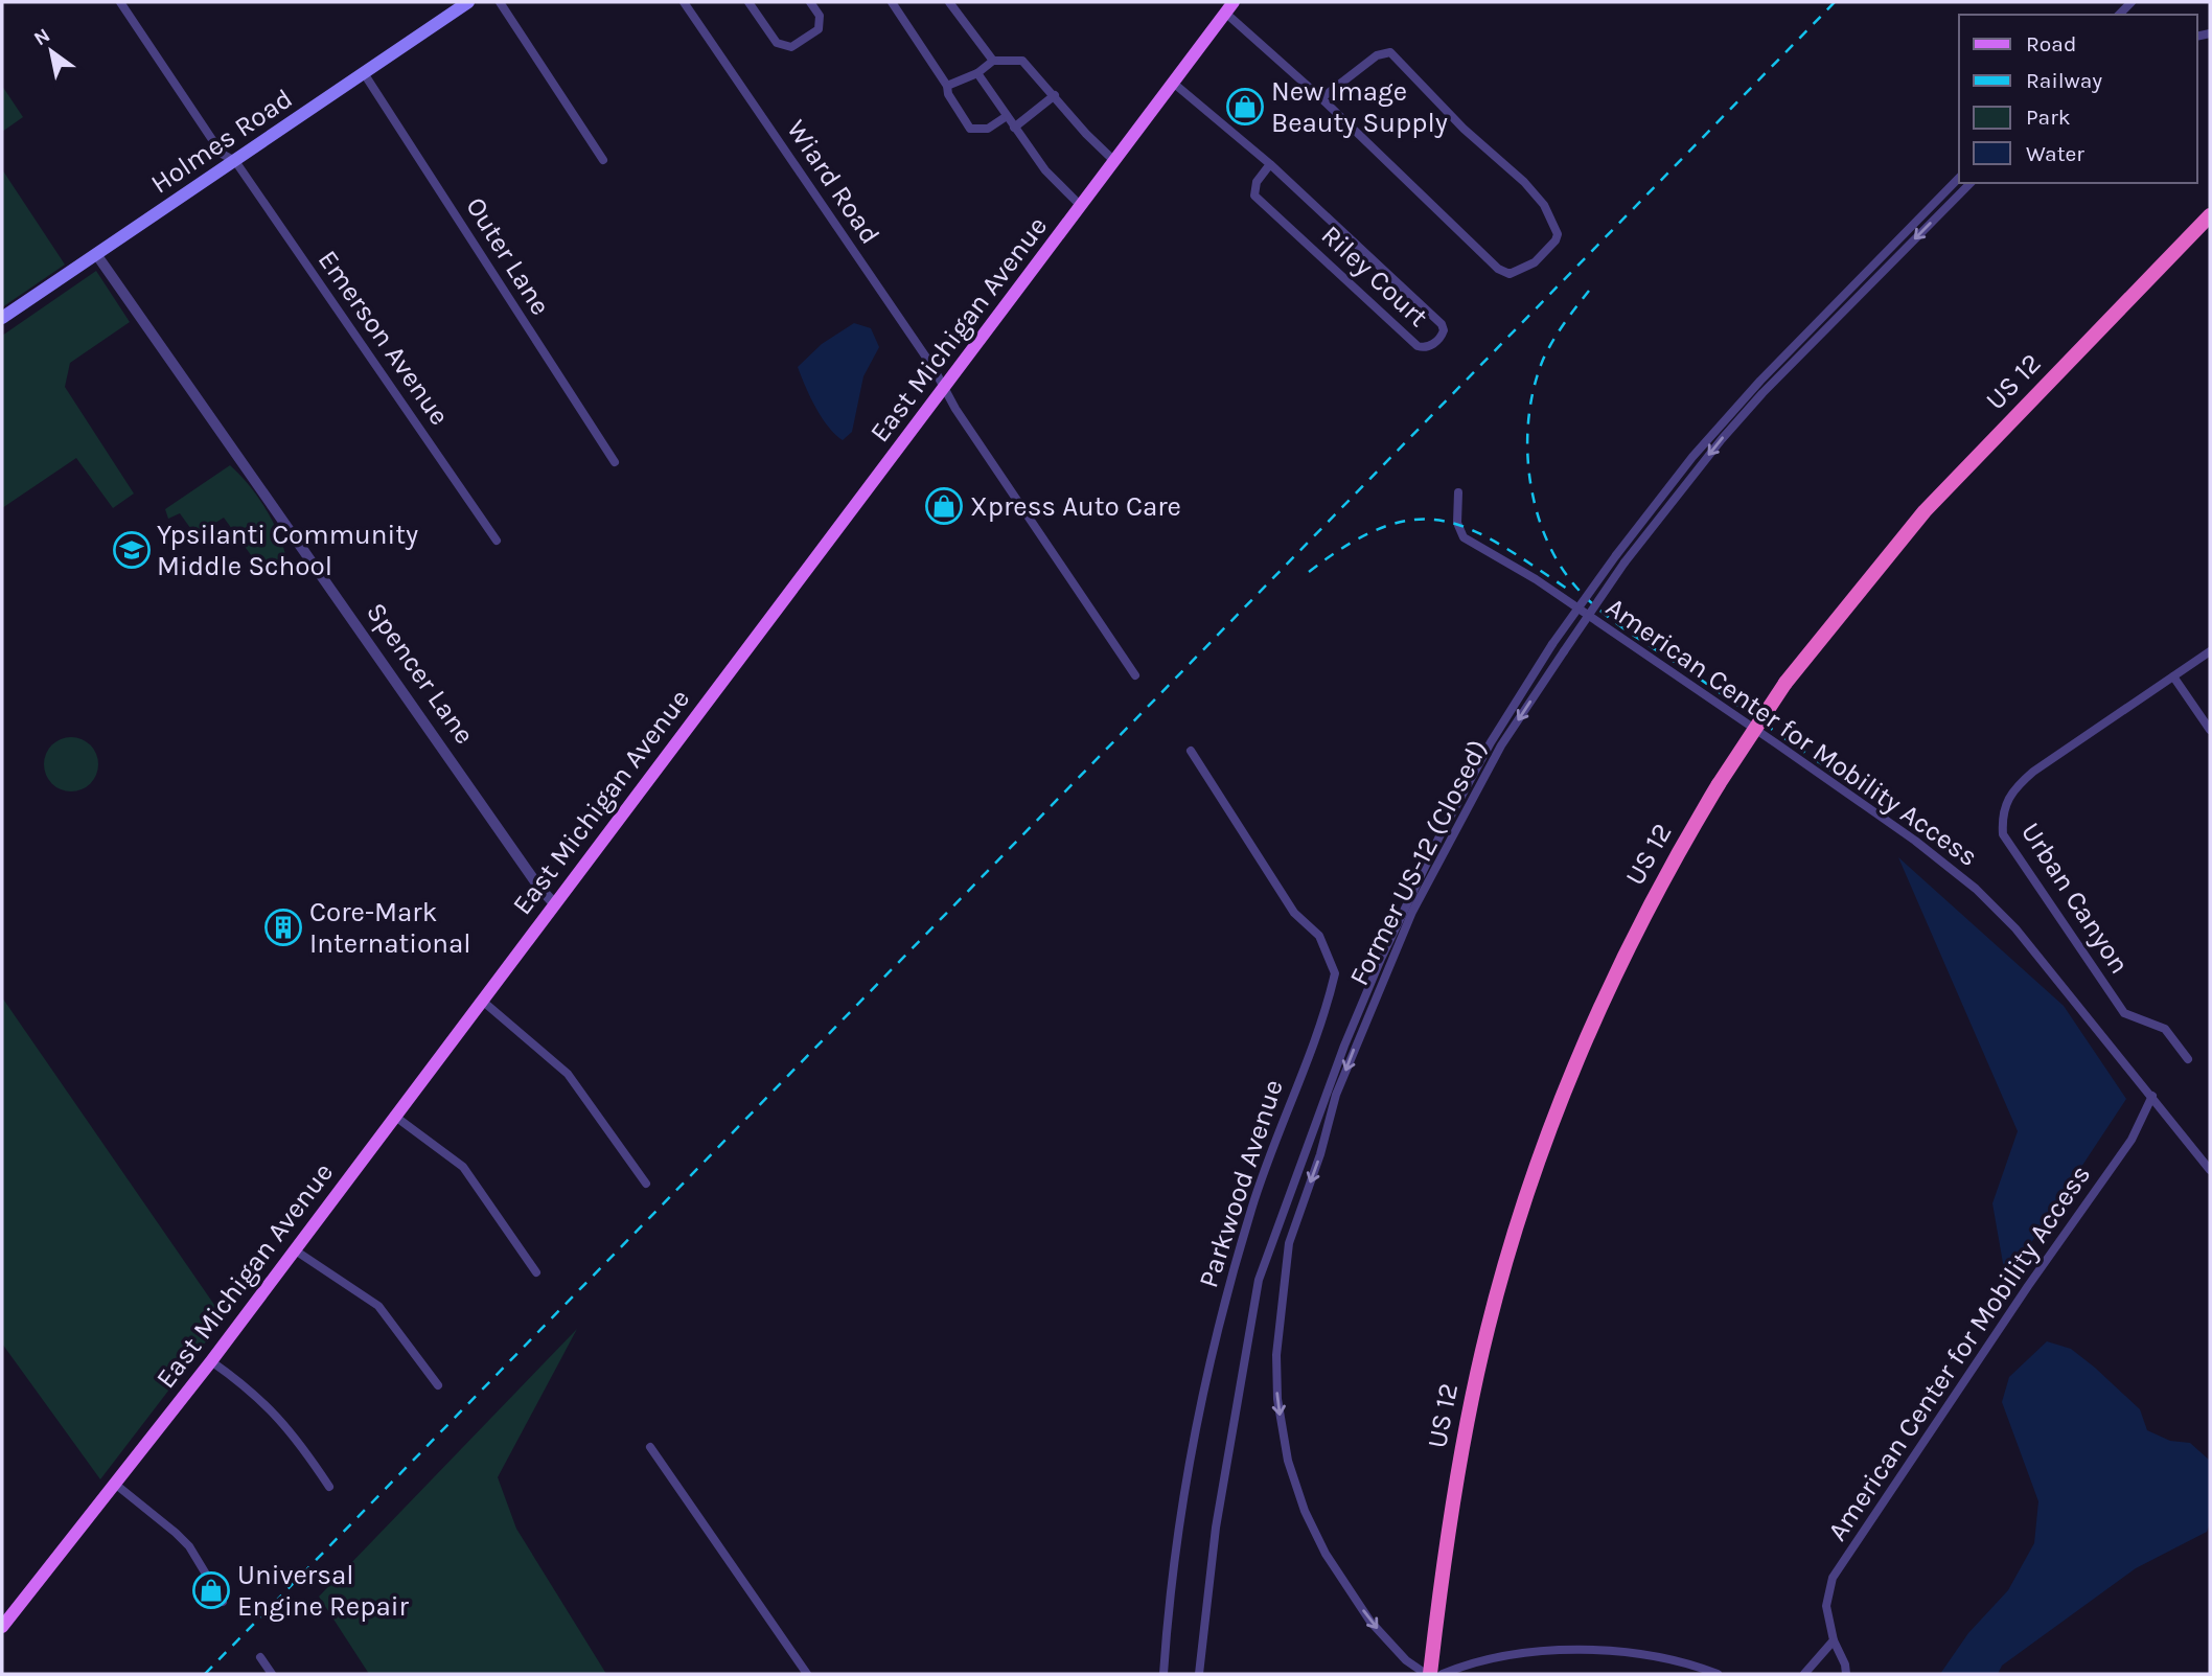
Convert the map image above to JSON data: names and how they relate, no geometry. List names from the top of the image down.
{
  "streets": {
    "highway": ["US 12"],
    "main road": ["Holmes Road", "East Michigan Avenue"],
    "street": [
      "Wiard Road",
      "Outer Lane",
      "Riley Court",
      "Emerson Avenue",
      "Spencer Lane",
      "American Center for Mobility Access",
      "Former US-12 (Closed)",
      "Urban Canyon",
      "Parkwood Avenue"
    ]
  },
  "crossings": [
    ["Holmes Road", "Outer Lane"],
    ["Holmes Road", "Emerson Avenue"],
    ["Holmes Road", "Spencer Lane"],
    ["Wiard Road", "East Michigan Avenue"],
    ["Riley Court", "East Michigan Avenue"],
    ["East Michigan Avenue", "Spencer Lane"],
    ["US 12", "Former US-12 (Closed)"]
  ],
  "places": {
    "shop": ["New Image Beauty Supply", "Xpress Auto Care", "Universal Engine Repair"],
    "school or university": ["Ypsilanti Community Middle School"],
    "building": ["Core-Mark International"]
  },
  "legend": [
    "Road",
    "Railway",
    "Park",
    "Water"
  ],
  "north": "top left"
}
